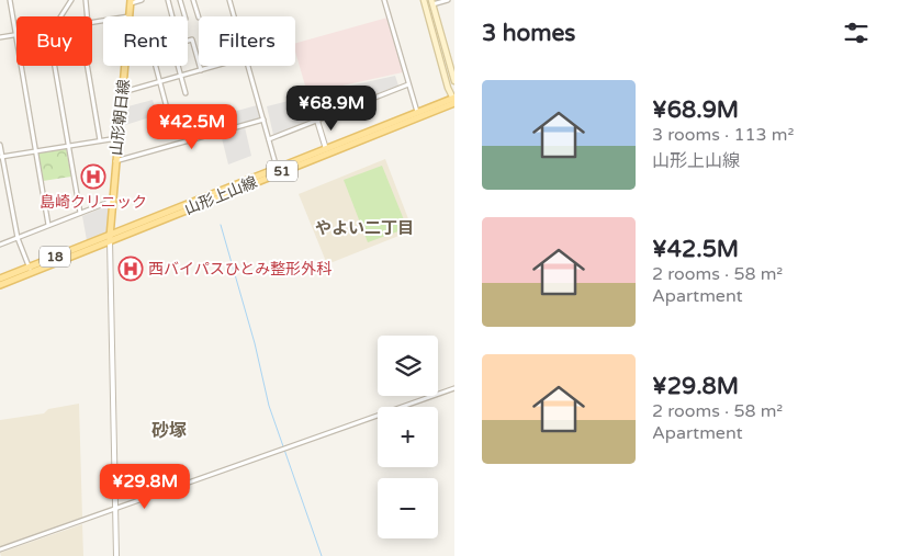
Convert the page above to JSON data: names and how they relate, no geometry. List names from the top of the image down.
{
  "streets": {
    "main road": [
      "山形朝日線",
      "51",
      "山形上山線",
      "18"
    ]
  },
  "crossings": [
    ["山形朝日線", "山形上山線"],
    ["山形朝日線", "18"],
    ["山形上山線", "18"]
  ],
  "districts": ["やよい二丁目", "砂塚"],
  "places": {
    "hospital": ["島崎クリニック", "西バイパスひとみ整形外科"]
  },
  "page": {
    "heading": "3 homes",
    "chip": ["Buy", "Rent", "Filters"],
    "list": [
      {
        "name": "¥68.9M",
        "note": "3 rooms · 113 m² · 山形上山線"
      },
      {
        "name": "¥42.5M",
        "note": "2 rooms · 58 m² · Apartment"
      },
      {
        "name": "¥29.8M",
        "note": "2 rooms · 58 m² · Apartment"
      }
    ],
    "price": ["¥68.9M", "¥42.5M", "¥29.8M"],
    "map_buttons": ["+", "−"]
  }
}
